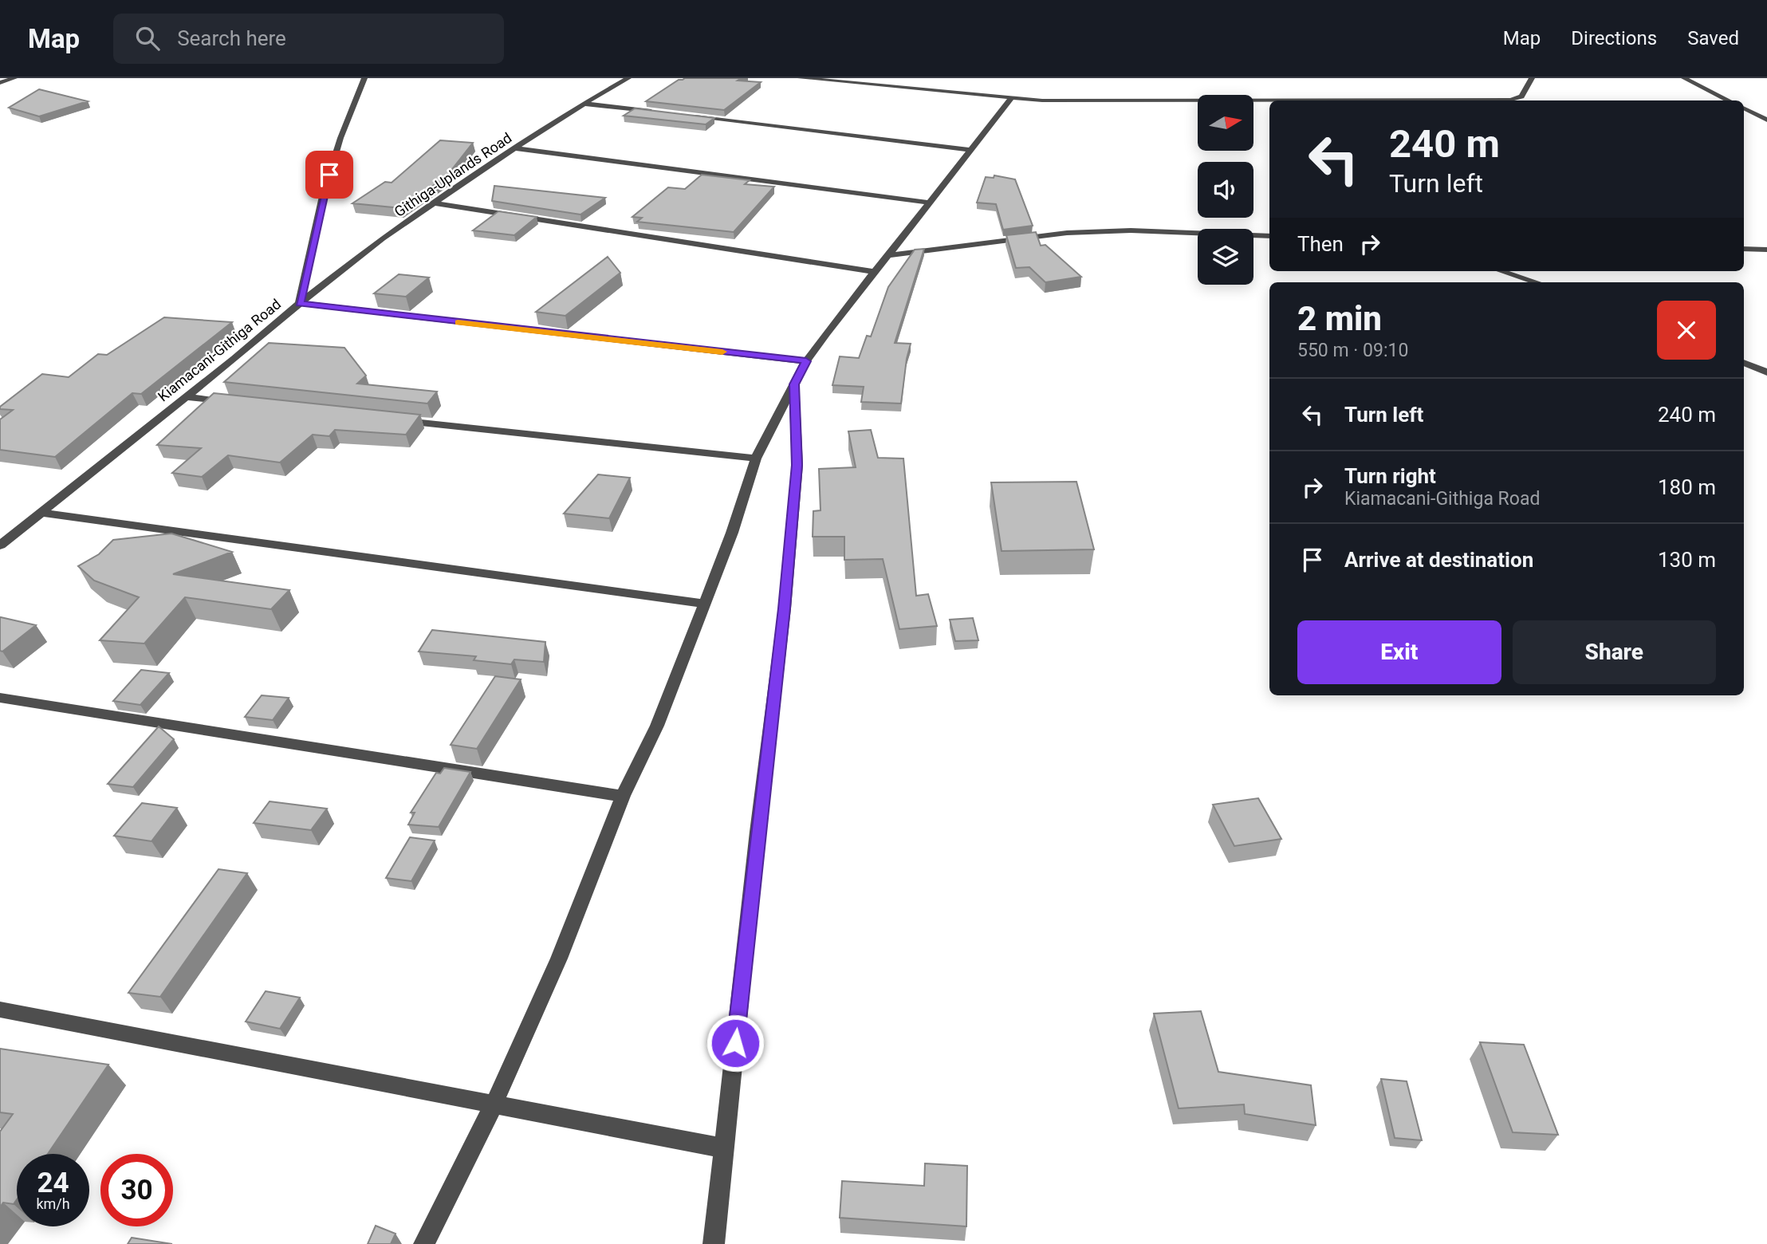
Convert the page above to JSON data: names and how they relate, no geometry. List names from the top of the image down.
{
  "streets": {
    "street": ["Githiga-Uplands Road", "Kiamacani-Githiga Road"]
  },
  "crossings": [
    ["Githiga-Uplands Road", "Kiamacani-Githiga Road"]
  ],
  "north": "right",
  "page": {
    "header": "Map",
    "search": "Search here",
    "nav": ["Map", "Directions", "Saved"],
    "turn": ["240 m", "Turn left"],
    "then": "Then",
    "heading": ["2 min", "550 m · 09:10"],
    "list": [
      {
        "name": "Turn left",
        "value": "240 m"
      },
      {
        "name": "Turn right",
        "note": "Kiamacani-Githiga Road",
        "value": "180 m"
      },
      {
        "name": "Arrive at destination",
        "value": "130 m"
      }
    ],
    "buttons": ["Exit", "Share"],
    "speed": "24 km/h",
    "limit": "30"
  }
}
